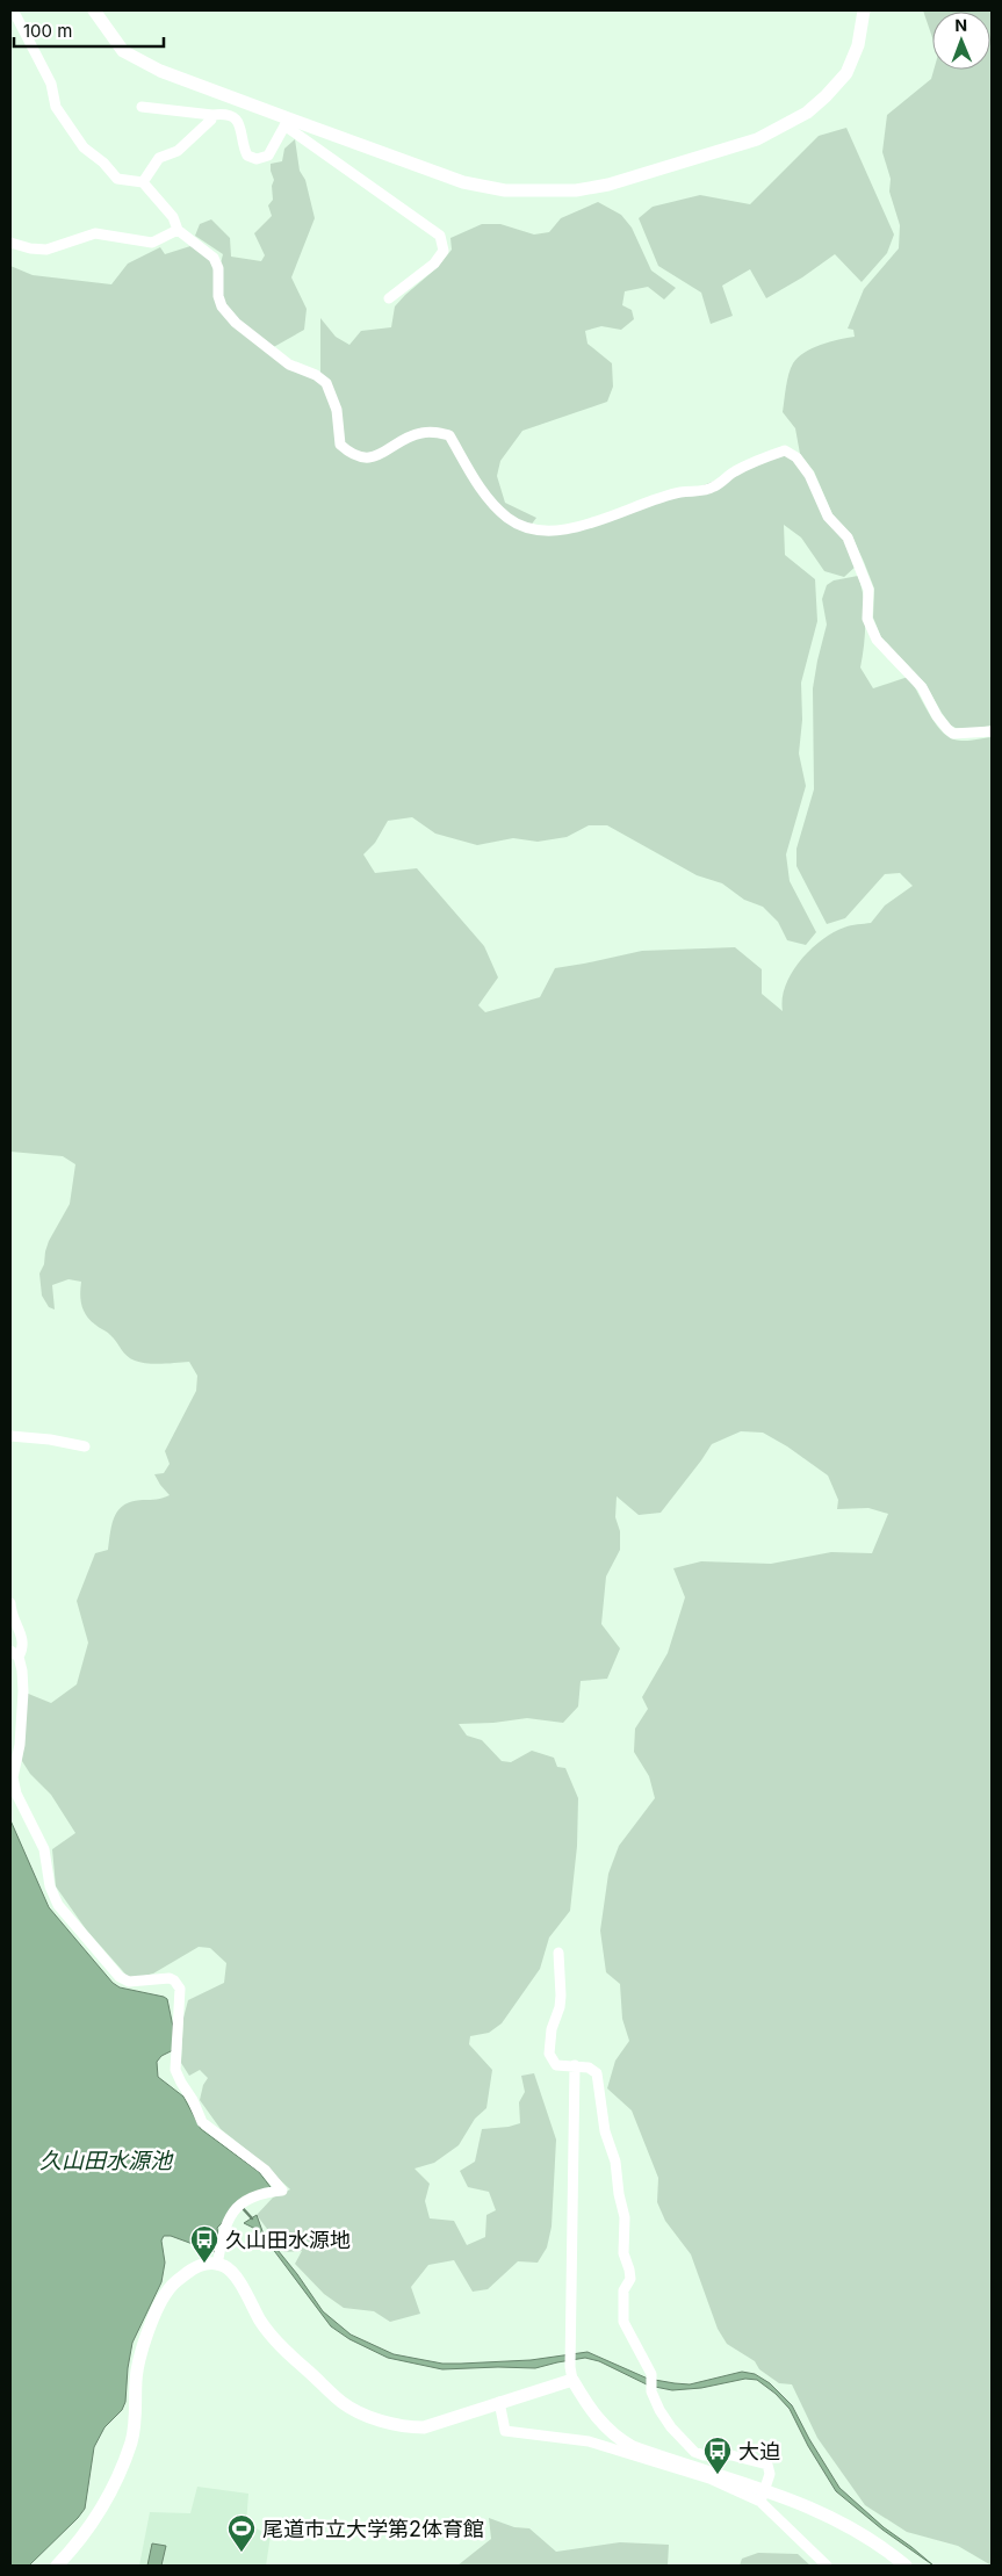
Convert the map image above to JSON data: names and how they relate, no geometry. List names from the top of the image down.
{
  "water": ["久山田水源池"],
  "places": {
    "bus stop": ["久山田水源地", "大迫"],
    "sports": ["尾道市立大学第2体育館"]
  },
  "scale_bar": "100 m",
  "north": "top"
}
